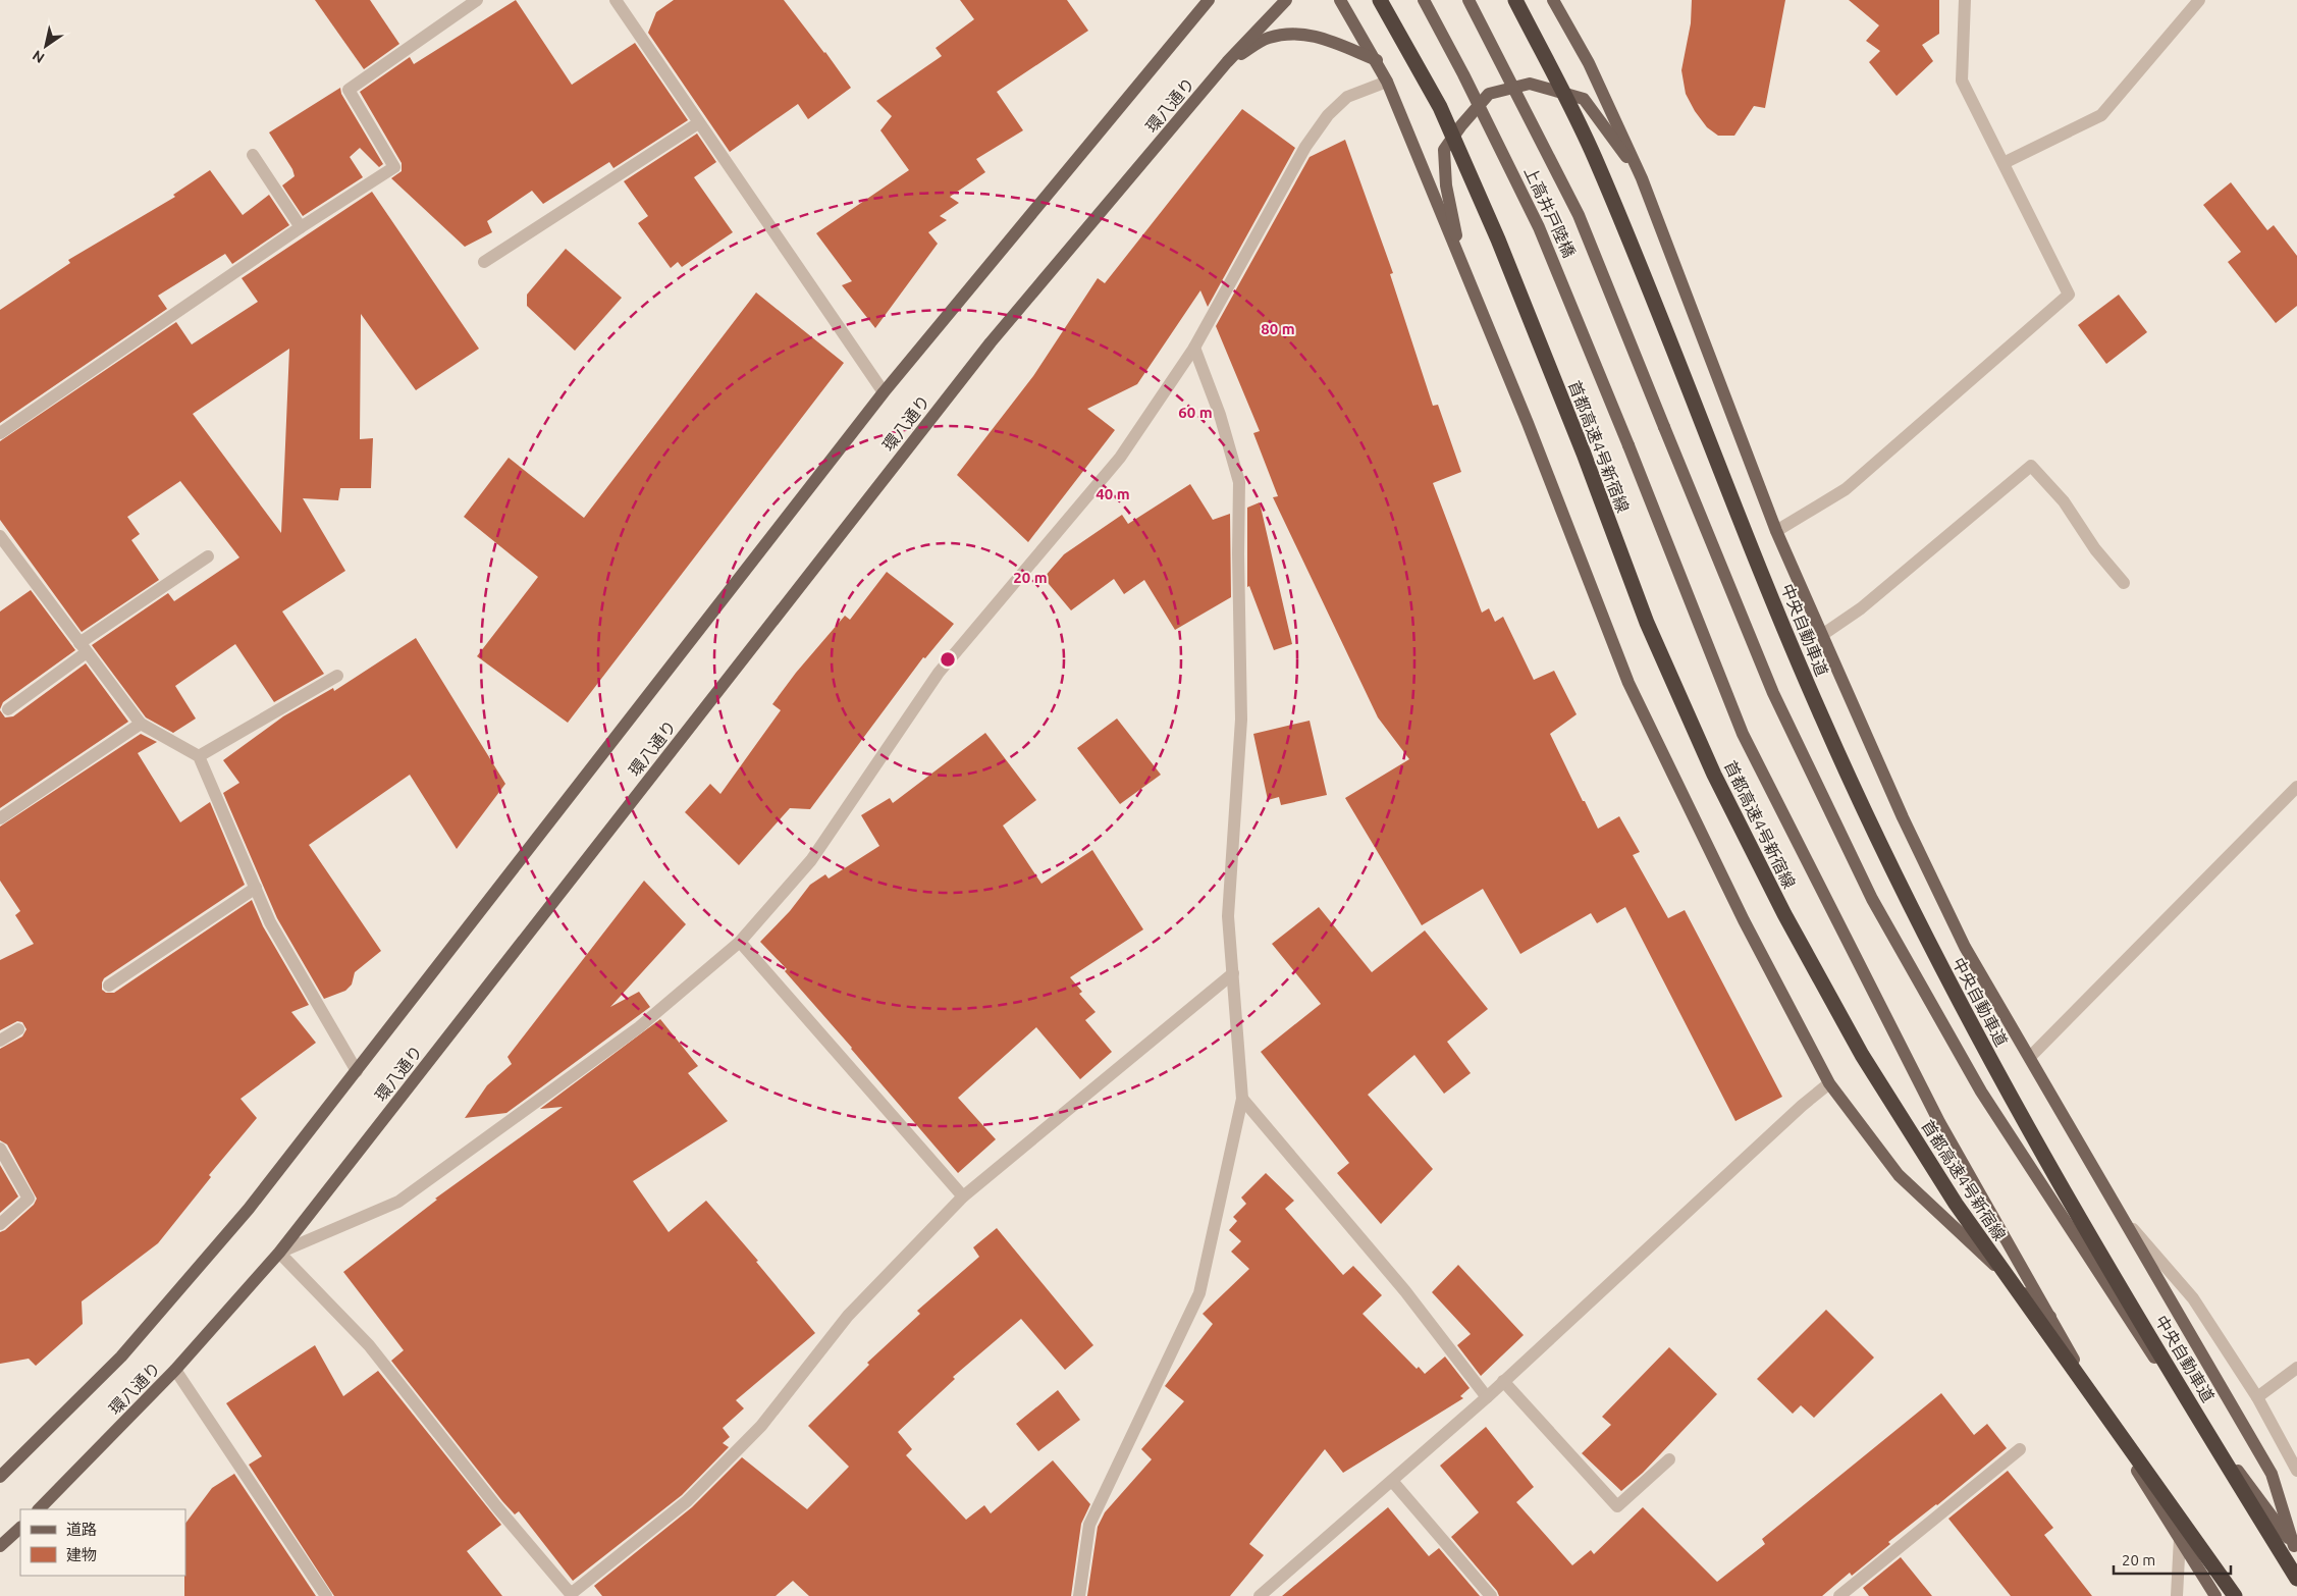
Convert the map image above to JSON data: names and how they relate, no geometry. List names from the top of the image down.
{
  "streets": {
    "highway": ["首都高速4号新宿線", "中央自動車道"],
    "main road": ["環八通り", "上高井戸陸橋"]
  },
  "legend": ["道路", "建物"],
  "scale_bar": "20 m",
  "north": "bottom left",
  "rings": [
    "80 m",
    "60 m",
    "40 m",
    "20 m"
  ]
}
